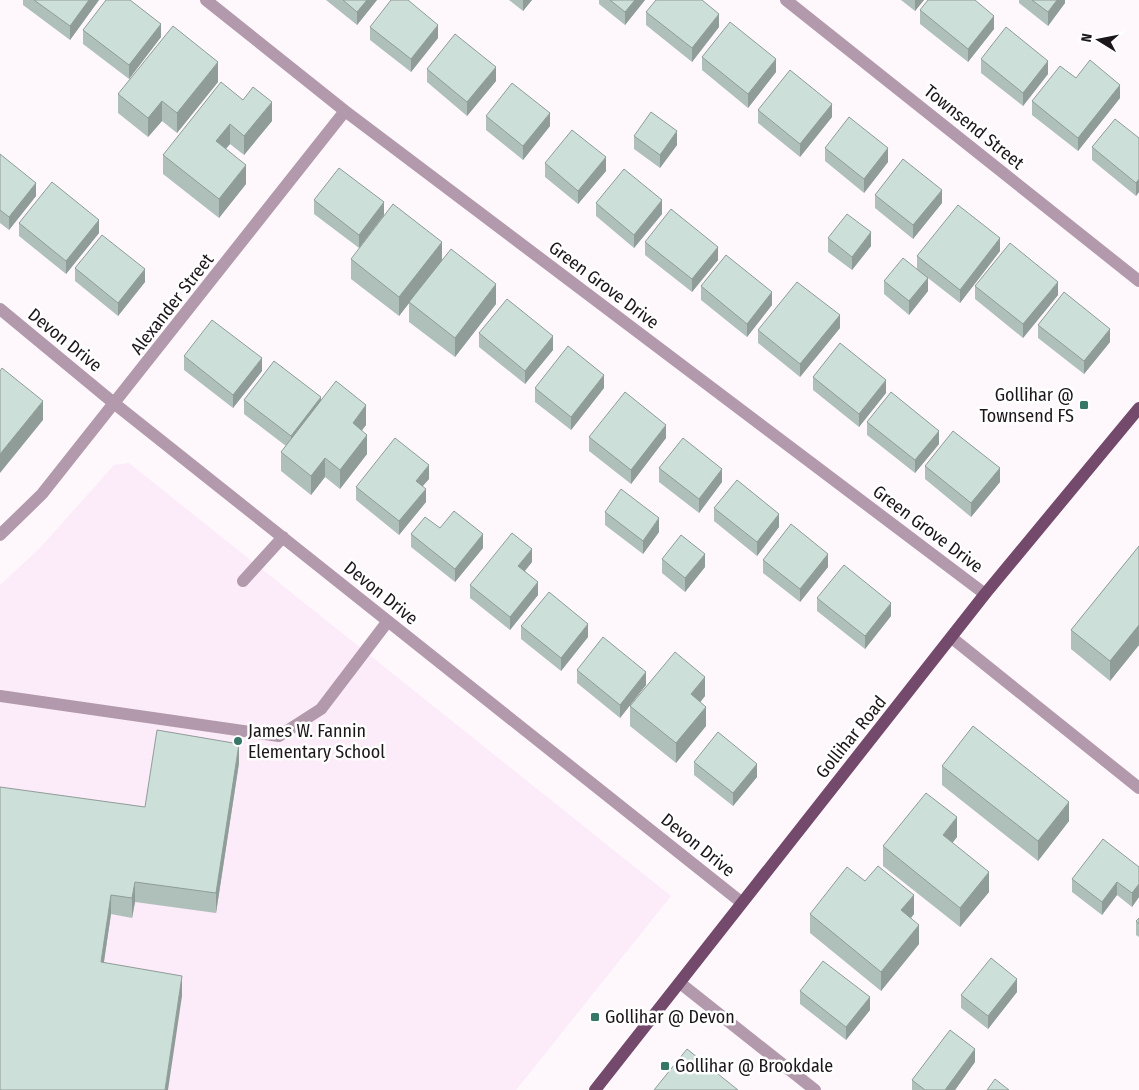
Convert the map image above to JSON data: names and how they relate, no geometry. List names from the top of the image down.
{
  "streets": {
    "main road": ["Gollihar Road"],
    "street": [
      "Townsend Street",
      "Green Grove Drive",
      "Alexander Street",
      "Devon Drive"
    ]
  },
  "crossings": [
    ["Green Grove Drive", "Alexander Street"],
    ["Green Grove Drive", "Gollihar Road"],
    ["Alexander Street", "Devon Drive"],
    ["Devon Drive", "Gollihar Road"]
  ],
  "places": {
    "transit": ["Gollihar @ Townsend FS", "Gollihar @ Devon", "Gollihar @ Brookdale"],
    "other": ["James W. Fannin Elementary School"]
  },
  "north": "left"
}
